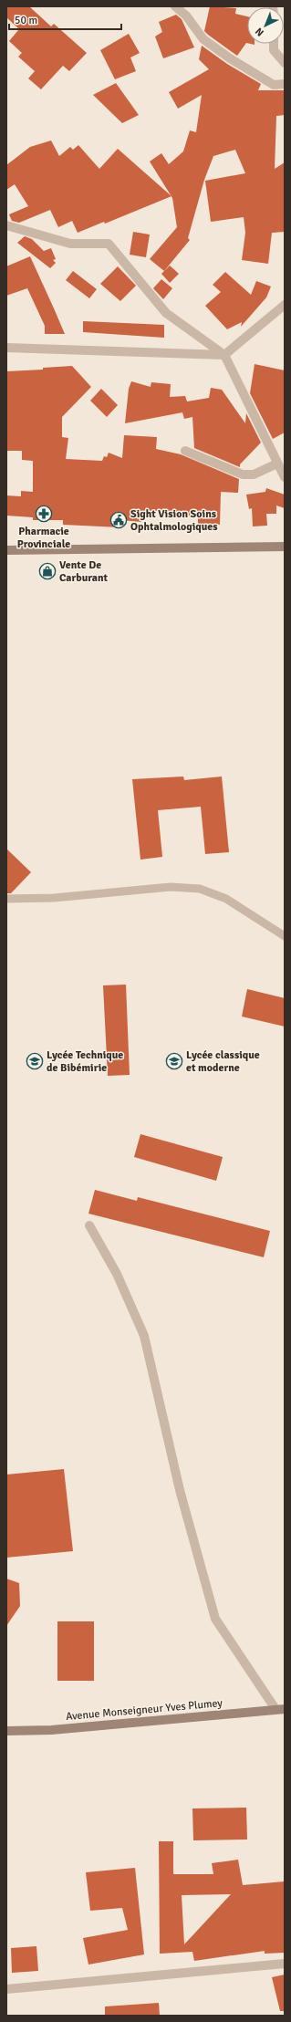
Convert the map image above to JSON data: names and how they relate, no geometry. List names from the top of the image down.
{
  "streets": {
    "main road": ["Avenue Monseigneur Yves Plumey"]
  },
  "places": {
    "pharmacy": ["Pharmacie Provinciale"],
    "public building": ["Sight Vision Soins Ophtalmologiques"],
    "shop": ["Vente De Carburant"],
    "school or university": ["Lycée Technique de Bibémirie", "Lycée classique et moderne"]
  },
  "scale_bar": "50 m",
  "north": "bottom left"
}
